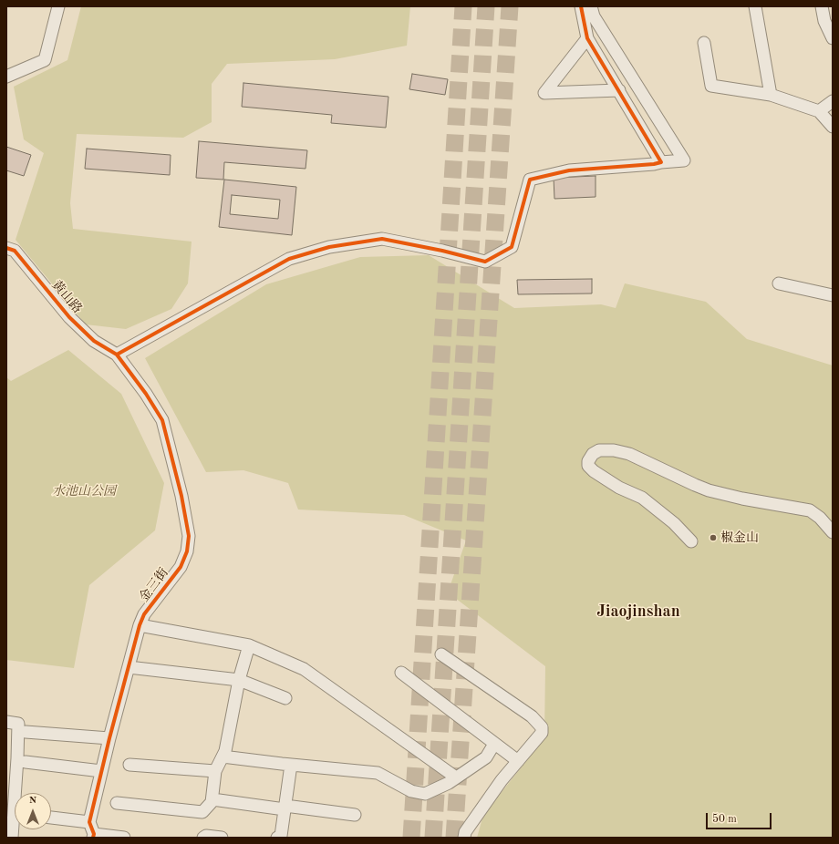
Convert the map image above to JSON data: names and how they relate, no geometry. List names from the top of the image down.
{
  "streets": {
    "street": ["黄山路", "金三街"]
  },
  "crossings": [
    ["黄山路", "金三街"]
  ],
  "districts": ["Jiaojinshan"],
  "parks": ["水池山公园"],
  "places": ["椒金山"],
  "scale_bar": "50 m",
  "north": "top"
}
